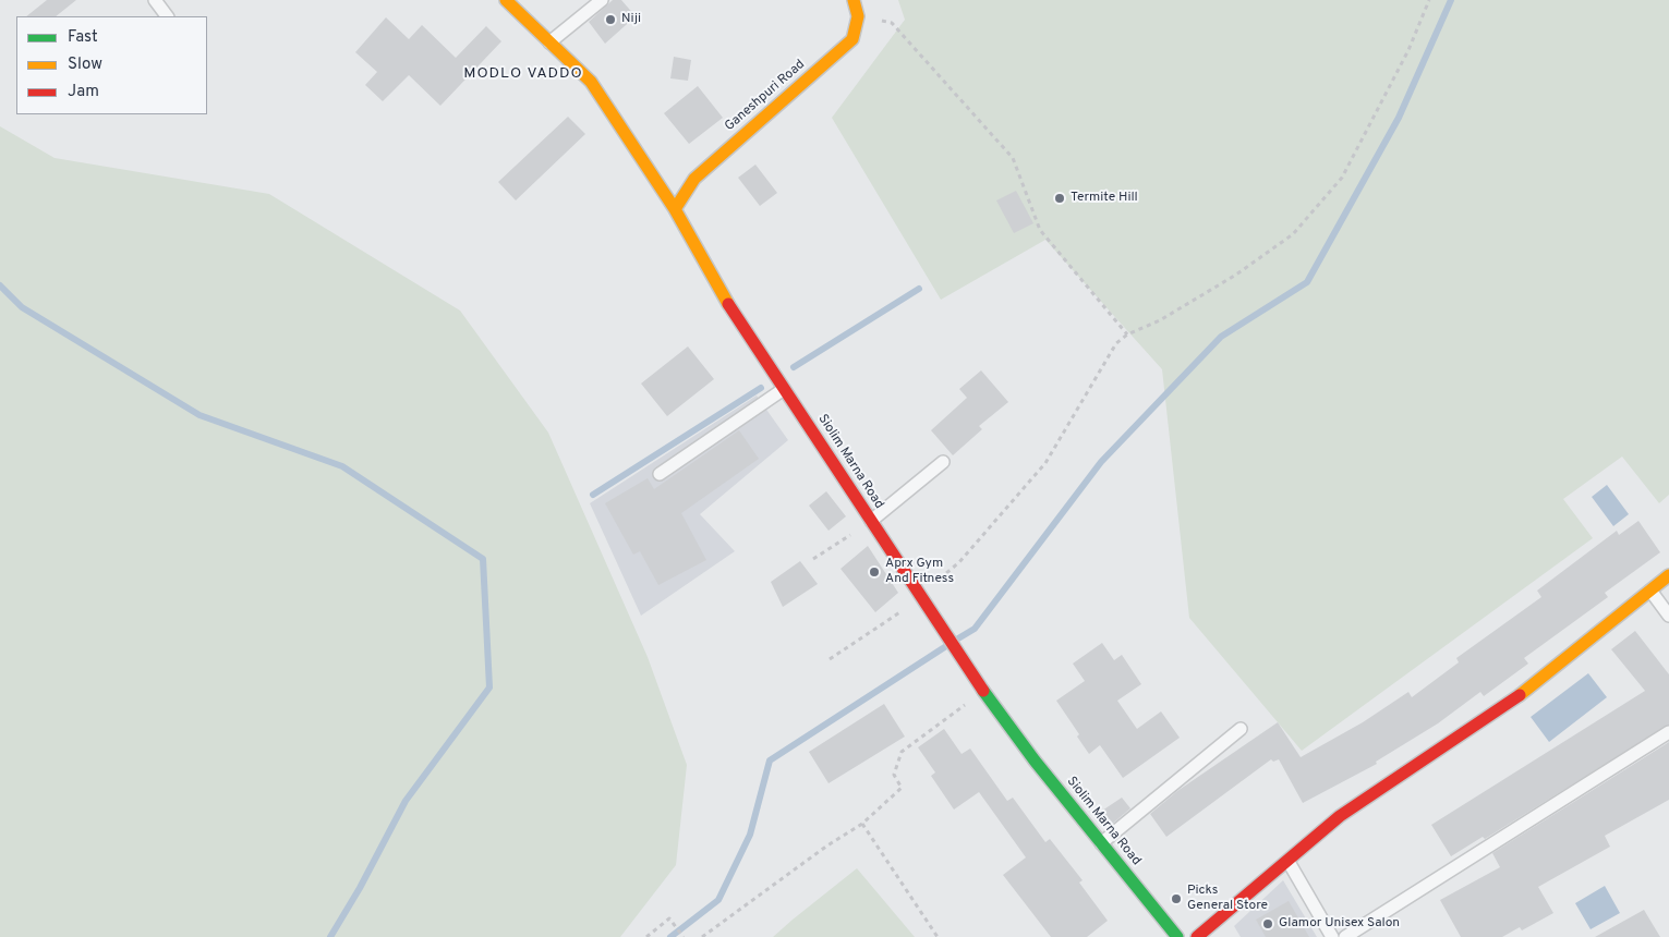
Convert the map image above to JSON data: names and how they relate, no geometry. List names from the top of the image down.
{
  "streets": {
    "main road": ["Ganeshpuri Road", "Siolim Marna Road"]
  },
  "crossings": [
    ["Ganeshpuri Road", "Siolim Marna Road"]
  ],
  "districts": ["MODLO VADDO"],
  "places": [
    "Niji",
    "Termite Hill",
    "Aprx Gym And Fitness",
    "Picks General Store",
    "Glamor Unisex Salon"
  ],
  "legend": ["Fast", "Slow", "Jam"]
}
